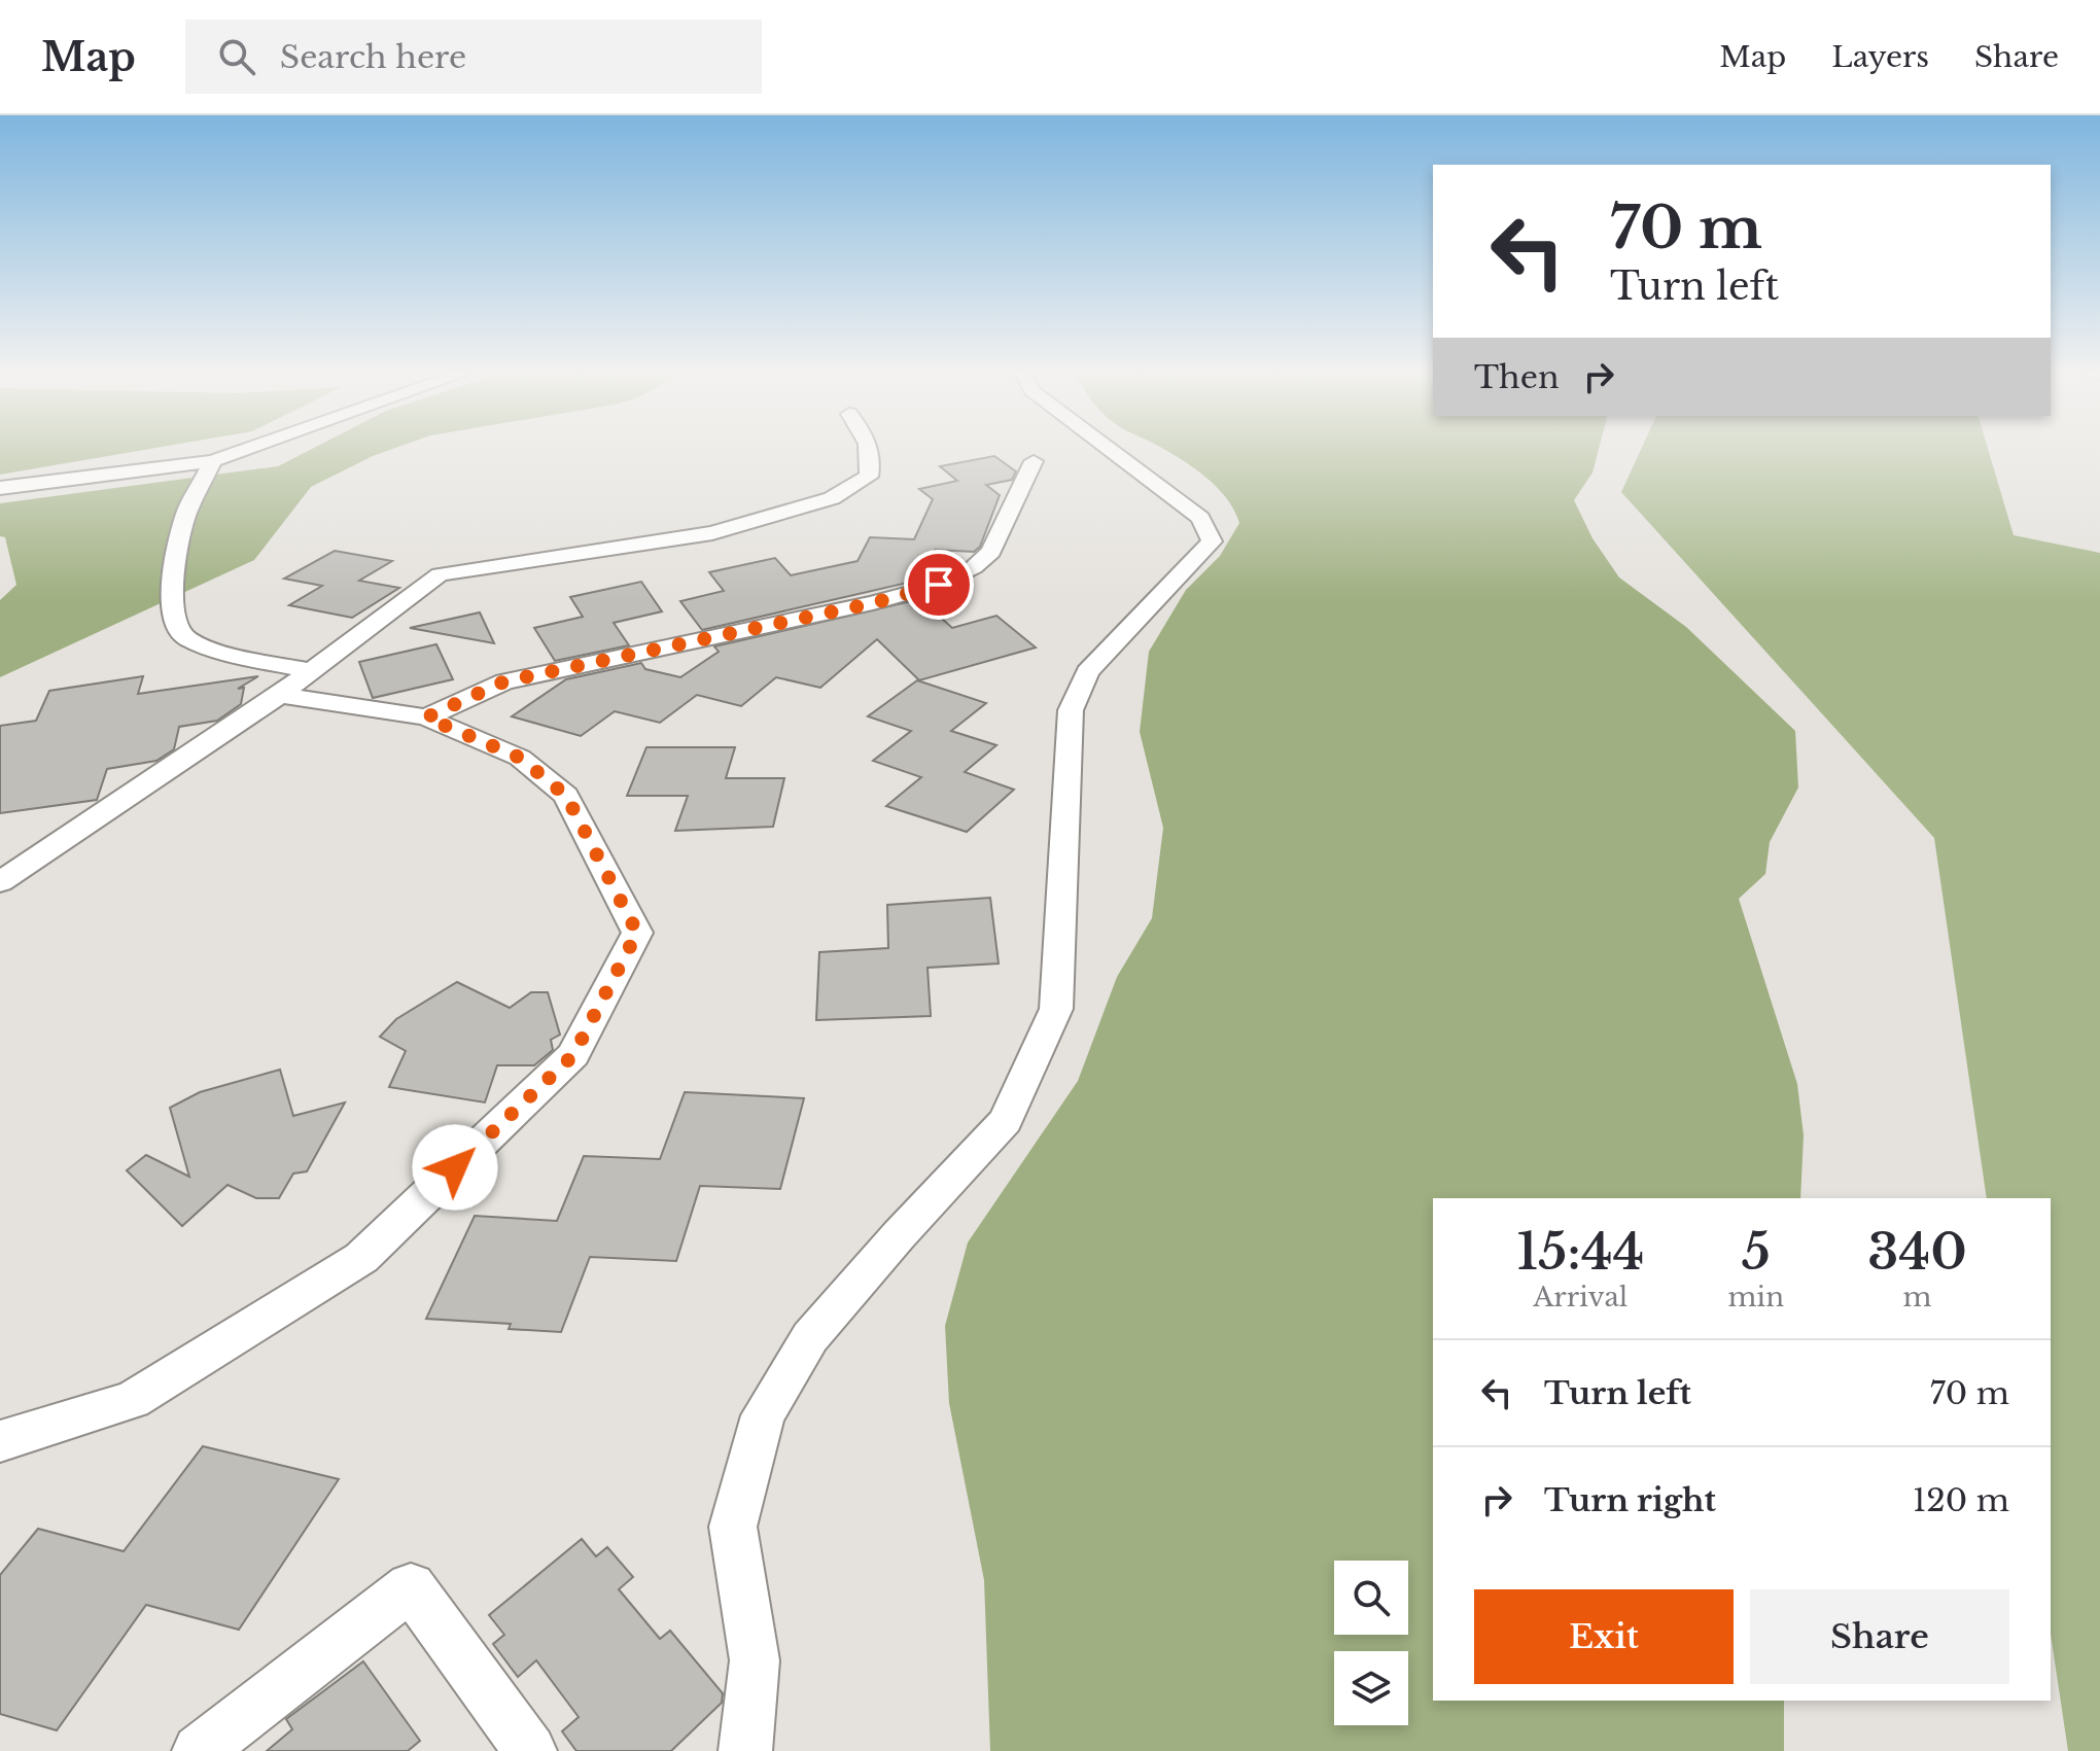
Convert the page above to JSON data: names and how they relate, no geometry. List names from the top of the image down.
{
  "page": {
    "header": "Map",
    "search": "Search here",
    "nav": ["Map", "Layers", "Share"],
    "turn": ["70 m", "Turn left"],
    "then": "Then",
    "eta": [
      "15:44",
      "Arrival",
      "5",
      "min",
      "340",
      "m"
    ],
    "list": [
      {
        "name": "Turn left",
        "value": "70 m"
      },
      {
        "name": "Turn right",
        "value": "120 m"
      }
    ],
    "buttons": ["Exit", "Share"]
  }
}
